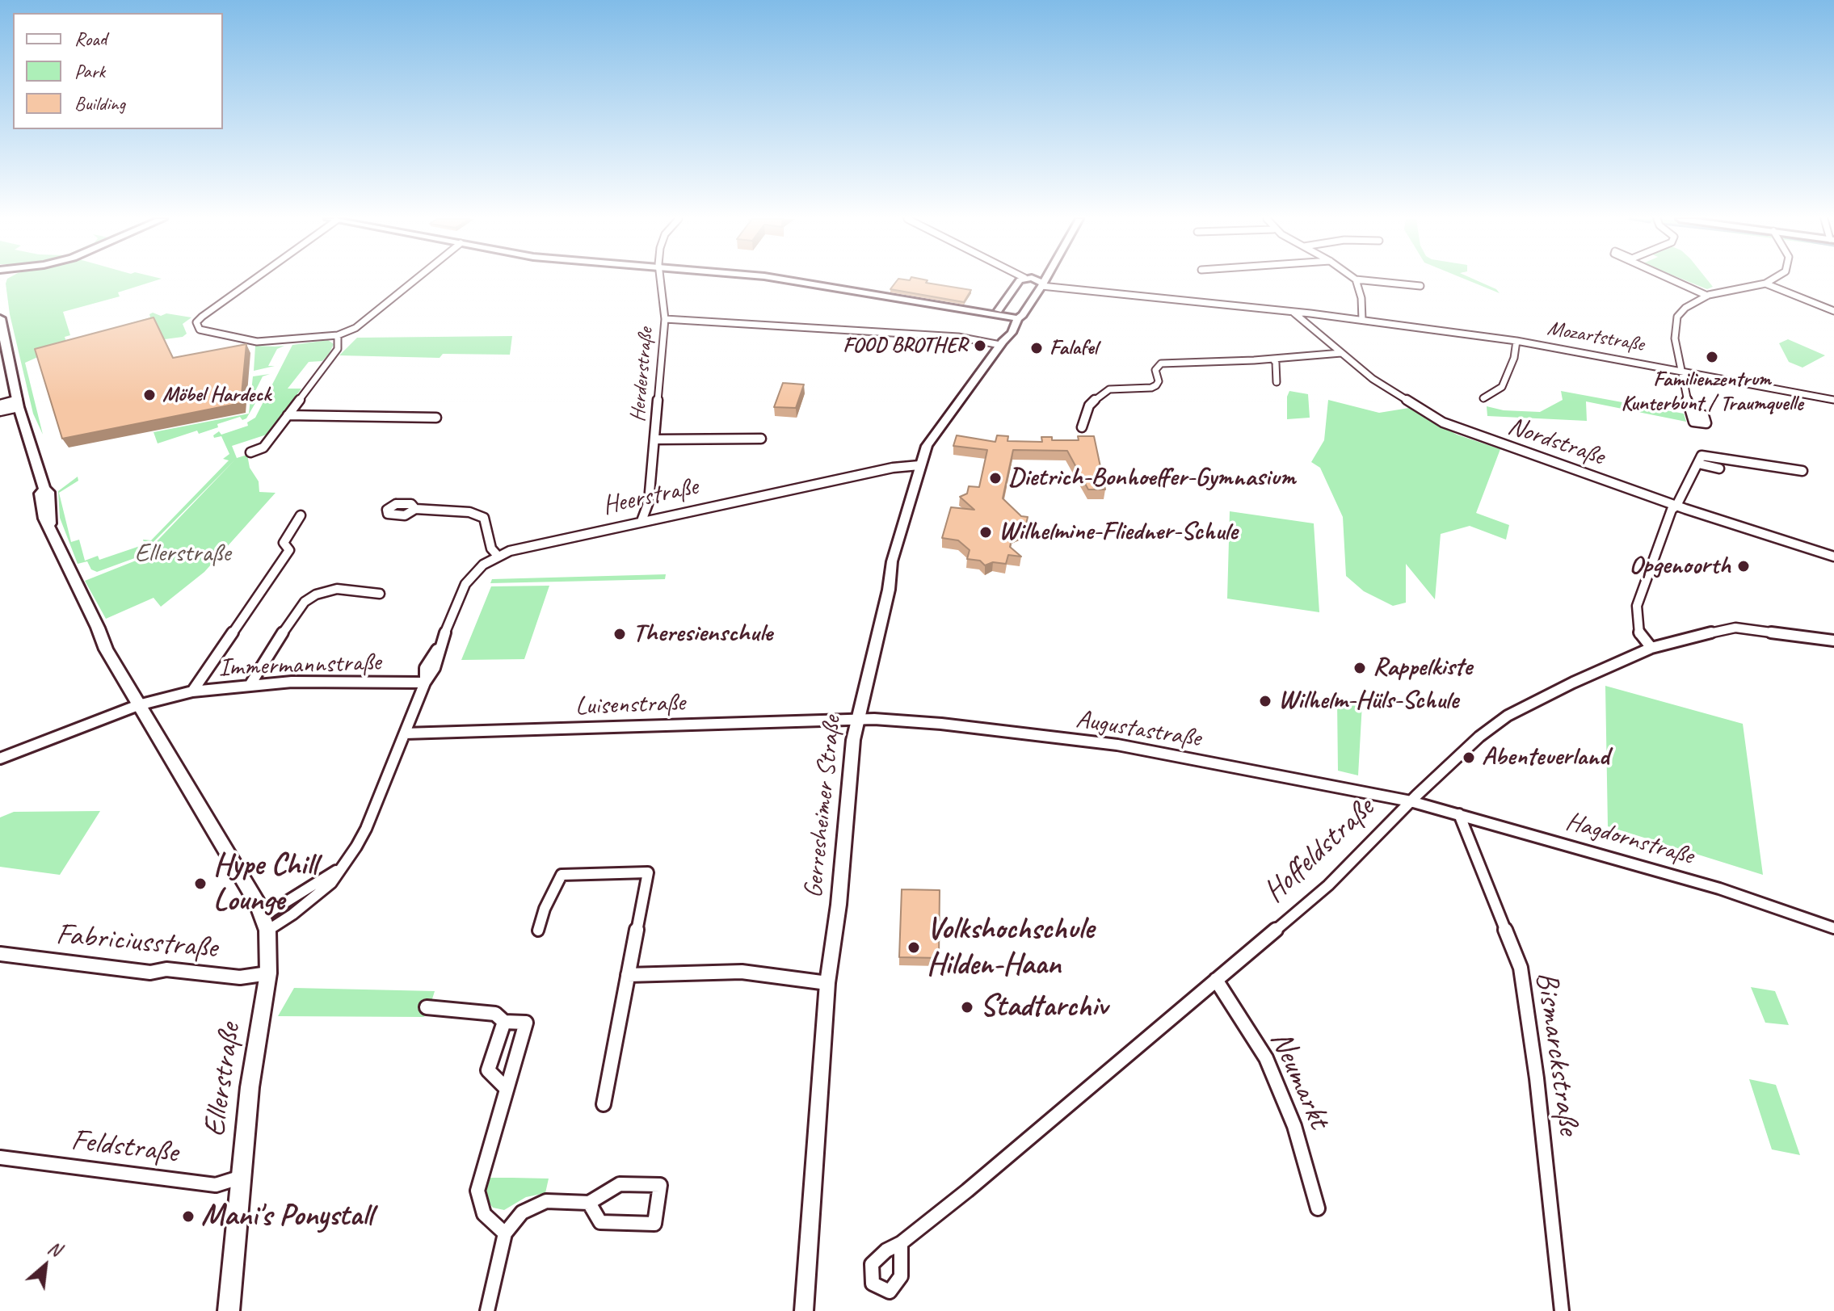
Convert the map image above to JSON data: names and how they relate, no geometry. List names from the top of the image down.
{
  "streets": {
    "main road": ["Ellerstraße"],
    "street": [
      "Mozartstraße",
      "Herderstraße",
      "Nordstraße",
      "Heerstraße",
      "Immermannstraße",
      "Luisenstraße",
      "Augustastraße",
      "Gerresheimer Straße",
      "Hagdornstraße",
      "Hoffeldstraße",
      "Fabriciusstraße",
      "Bismarckstraße",
      "Neumarkt",
      "Feldstraße"
    ]
  },
  "crossings": [
    ["Mozartstraße", "Nordstraße"],
    ["Mozartstraße", "Gerresheimer Straße"],
    ["Herderstraße", "Heerstraße"],
    ["Heerstraße", "Immermannstraße"],
    ["Heerstraße", "Luisenstraße"],
    ["Heerstraße", "Gerresheimer Straße"],
    ["Heerstraße", "Ellerstraße"],
    ["Immermannstraße", "Ellerstraße"],
    ["Luisenstraße", "Augustastraße"],
    ["Luisenstraße", "Gerresheimer Straße"],
    ["Augustastraße", "Gerresheimer Straße"],
    ["Augustastraße", "Hagdornstraße"],
    ["Augustastraße", "Hoffeldstraße"],
    ["Hagdornstraße", "Hoffeldstraße"],
    ["Hagdornstraße", "Bismarckstraße"],
    ["Hoffeldstraße", "Neumarkt"],
    ["Fabriciusstraße", "Ellerstraße"],
    ["Ellerstraße", "Feldstraße"]
  ],
  "parks": ["Ellerstraße"],
  "places": [
    "FOOD BROTHER",
    "Falafel",
    "Familienzentrum Kunterbunt / Traumquelle",
    "Möbel Hardeck",
    "Dietrich-Bonhoeffer-Gymnasium",
    "Wilhelmine-Fliedner-Schule",
    "Opgenoorth",
    "Theresienschule",
    "Rappelkiste",
    "Wilhelm-Hüls-Schule",
    "Abenteuerland",
    "Hype Chill Lounge",
    "Volkshochschule Hilden-Haan",
    "Stadtarchiv",
    "Mani's Ponystall"
  ],
  "legend": ["Road", "Park", "Building"],
  "north": "top right"
}
